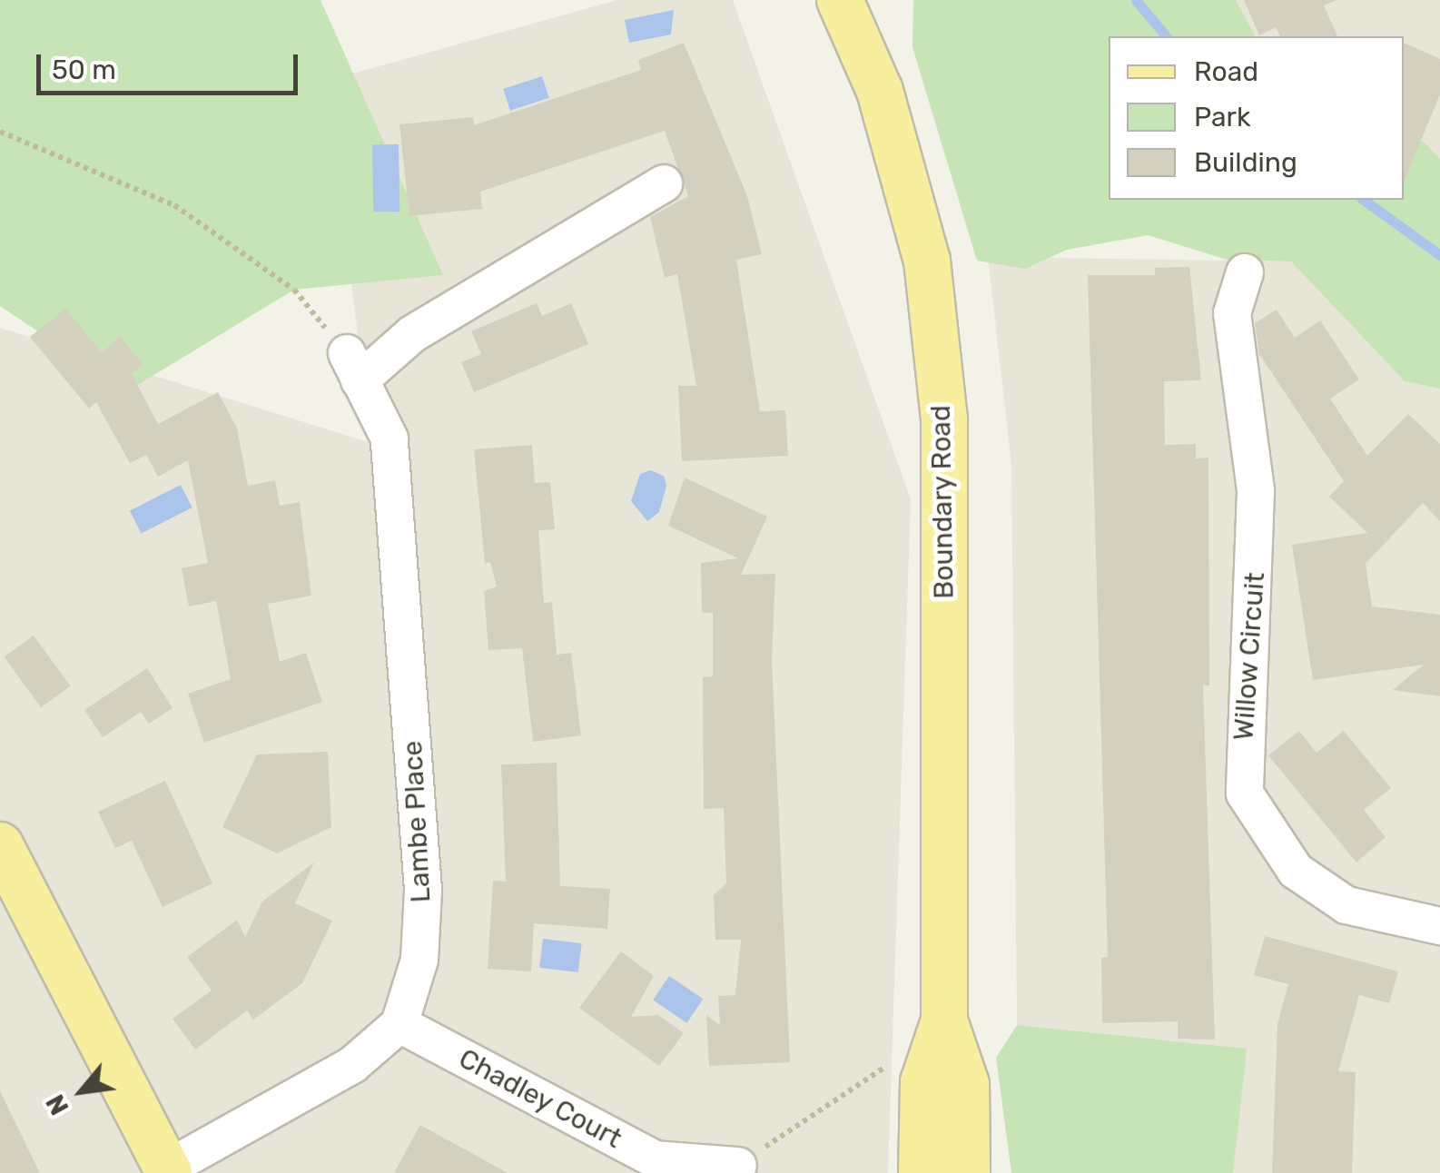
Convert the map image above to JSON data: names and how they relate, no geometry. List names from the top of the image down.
{
  "streets": {
    "main road": ["Boundary Road"],
    "street": ["Willow Circuit", "Lambe Place", "Chadley Court"]
  },
  "crossings": [
    ["Lambe Place", "Chadley Court"]
  ],
  "legend": ["Road", "Park", "Building"],
  "scale_bar": "50 m",
  "north": "bottom left"
}
